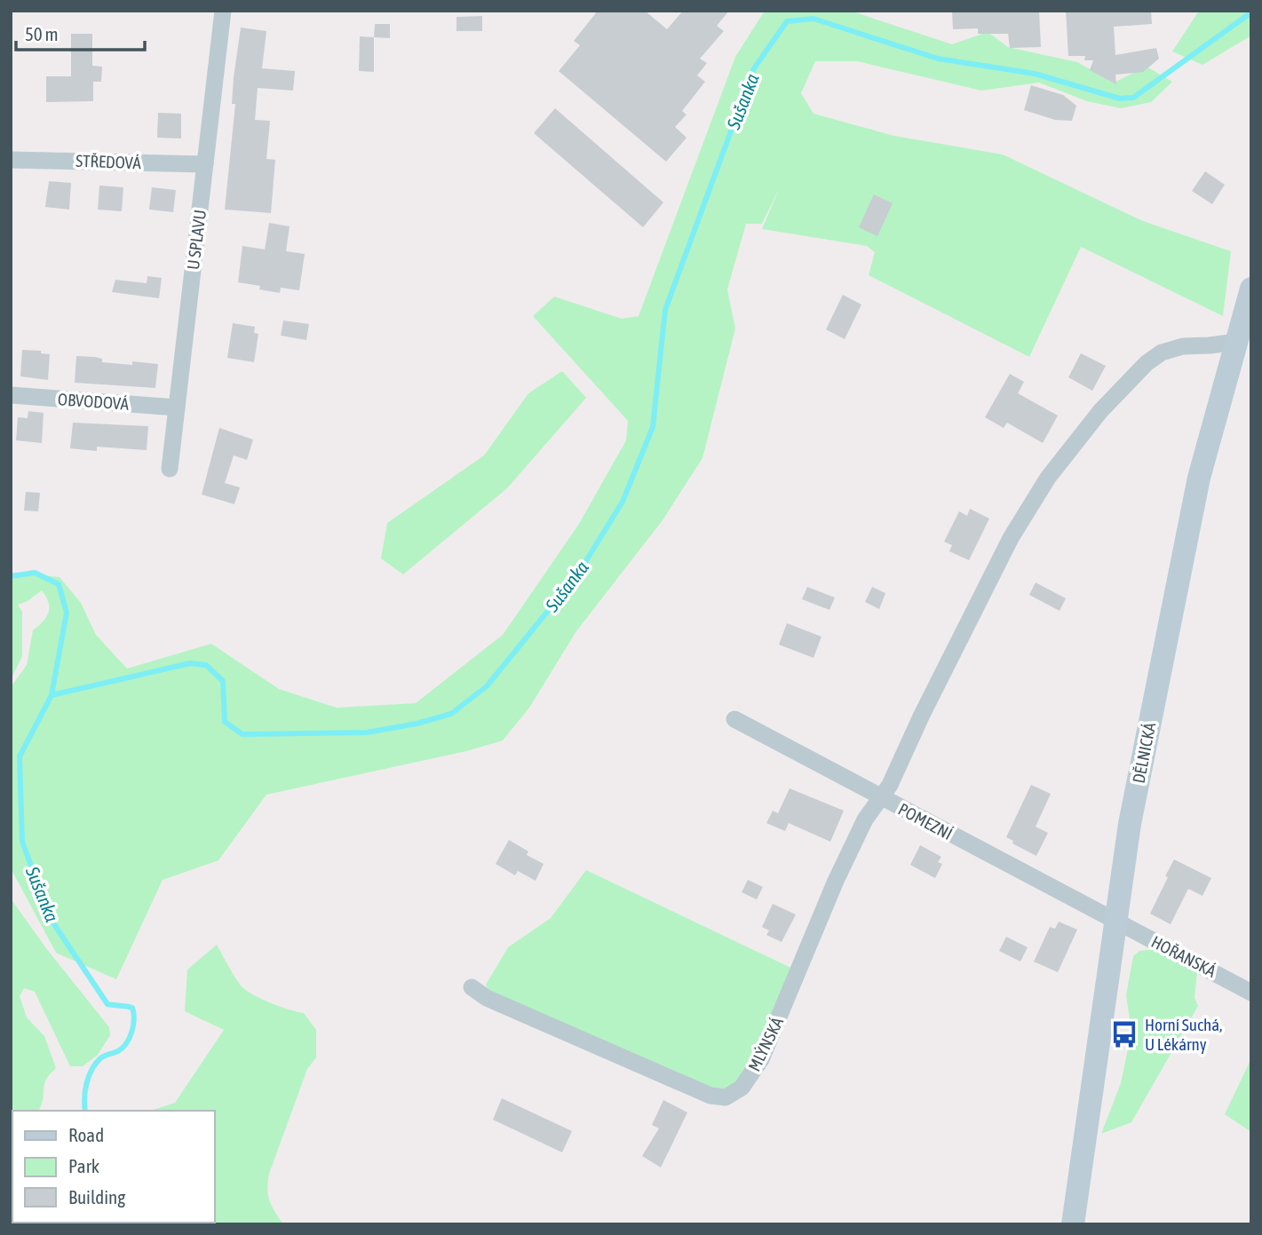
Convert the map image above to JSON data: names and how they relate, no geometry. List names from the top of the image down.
{
  "streets": {
    "main road": ["DĚLNICKÁ"],
    "street": [
      "STŘEDOVÁ",
      "U SPLAVU",
      "OBVODOVÁ",
      "POMEZNÍ",
      "HOŘANSKÁ",
      "MLÝNSKÁ"
    ]
  },
  "crossings": [
    ["STŘEDOVÁ", "U SPLAVU"],
    ["U SPLAVU", "OBVODOVÁ"],
    ["DĚLNICKÁ", "POMEZNÍ"],
    ["DĚLNICKÁ", "HOŘANSKÁ"],
    ["DĚLNICKÁ", "MLÝNSKÁ"],
    ["POMEZNÍ", "HOŘANSKÁ"],
    ["POMEZNÍ", "MLÝNSKÁ"]
  ],
  "water": ["Sušanka"],
  "places": {
    "bus stop": ["Horní Suchá, U Lékárny"]
  },
  "legend": ["Road", "Park", "Building"],
  "scale_bar": "50 m"
}
